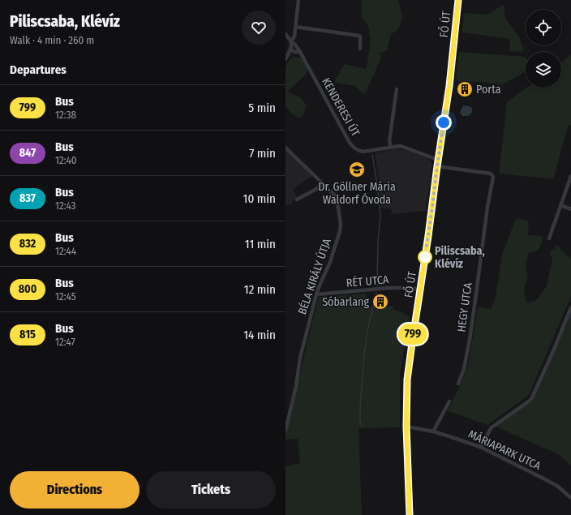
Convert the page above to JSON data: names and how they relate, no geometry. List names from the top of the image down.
{
  "streets": {
    "main road": ["FŐ ÚT"],
    "street": [
      "KENDERESI ÚT",
      "BÉLA KIRÁLY ÚTJA",
      "RÉT UTCA",
      "HEGY UTCA",
      "MÁRIAPARK UTCA"
    ]
  },
  "crossings": [
    ["FŐ ÚT", "KENDERESI ÚT"],
    ["FŐ ÚT", "RÉT UTCA"],
    ["FŐ ÚT", "HEGY UTCA"],
    ["FŐ ÚT", "MÁRIAPARK UTCA"],
    ["BÉLA KIRÁLY ÚTJA", "RÉT UTCA"]
  ],
  "places": {
    "building": ["Porta", "Sóbarlang"],
    "school or university": ["Dr. Göllner Mária Waldorf Óvoda"],
    "other": ["Piliscsaba, Klévíz"]
  },
  "lines": ["bus line 799"],
  "page": {
    "heading": [
      ["Piliscsaba, Klévíz", "Walk · 4 min · 260 m"],
      "Departures"
    ],
    "on_map": "799",
    "list": [
      {
        "mark": "799",
        "name": "Bus",
        "note": "12:38",
        "value": "5 min"
      },
      {
        "mark": "847",
        "name": "Bus",
        "note": "12:40",
        "value": "7 min"
      },
      {
        "mark": "837",
        "name": "Bus",
        "note": "12:43",
        "value": "10 min"
      },
      {
        "mark": "832",
        "name": "Bus",
        "note": "12:44",
        "value": "11 min"
      },
      {
        "mark": "800",
        "name": "Bus",
        "note": "12:45",
        "value": "12 min"
      },
      {
        "mark": "815",
        "name": "Bus",
        "note": "12:47",
        "value": "14 min"
      }
    ],
    "buttons": ["Directions", "Tickets"]
  }
}
